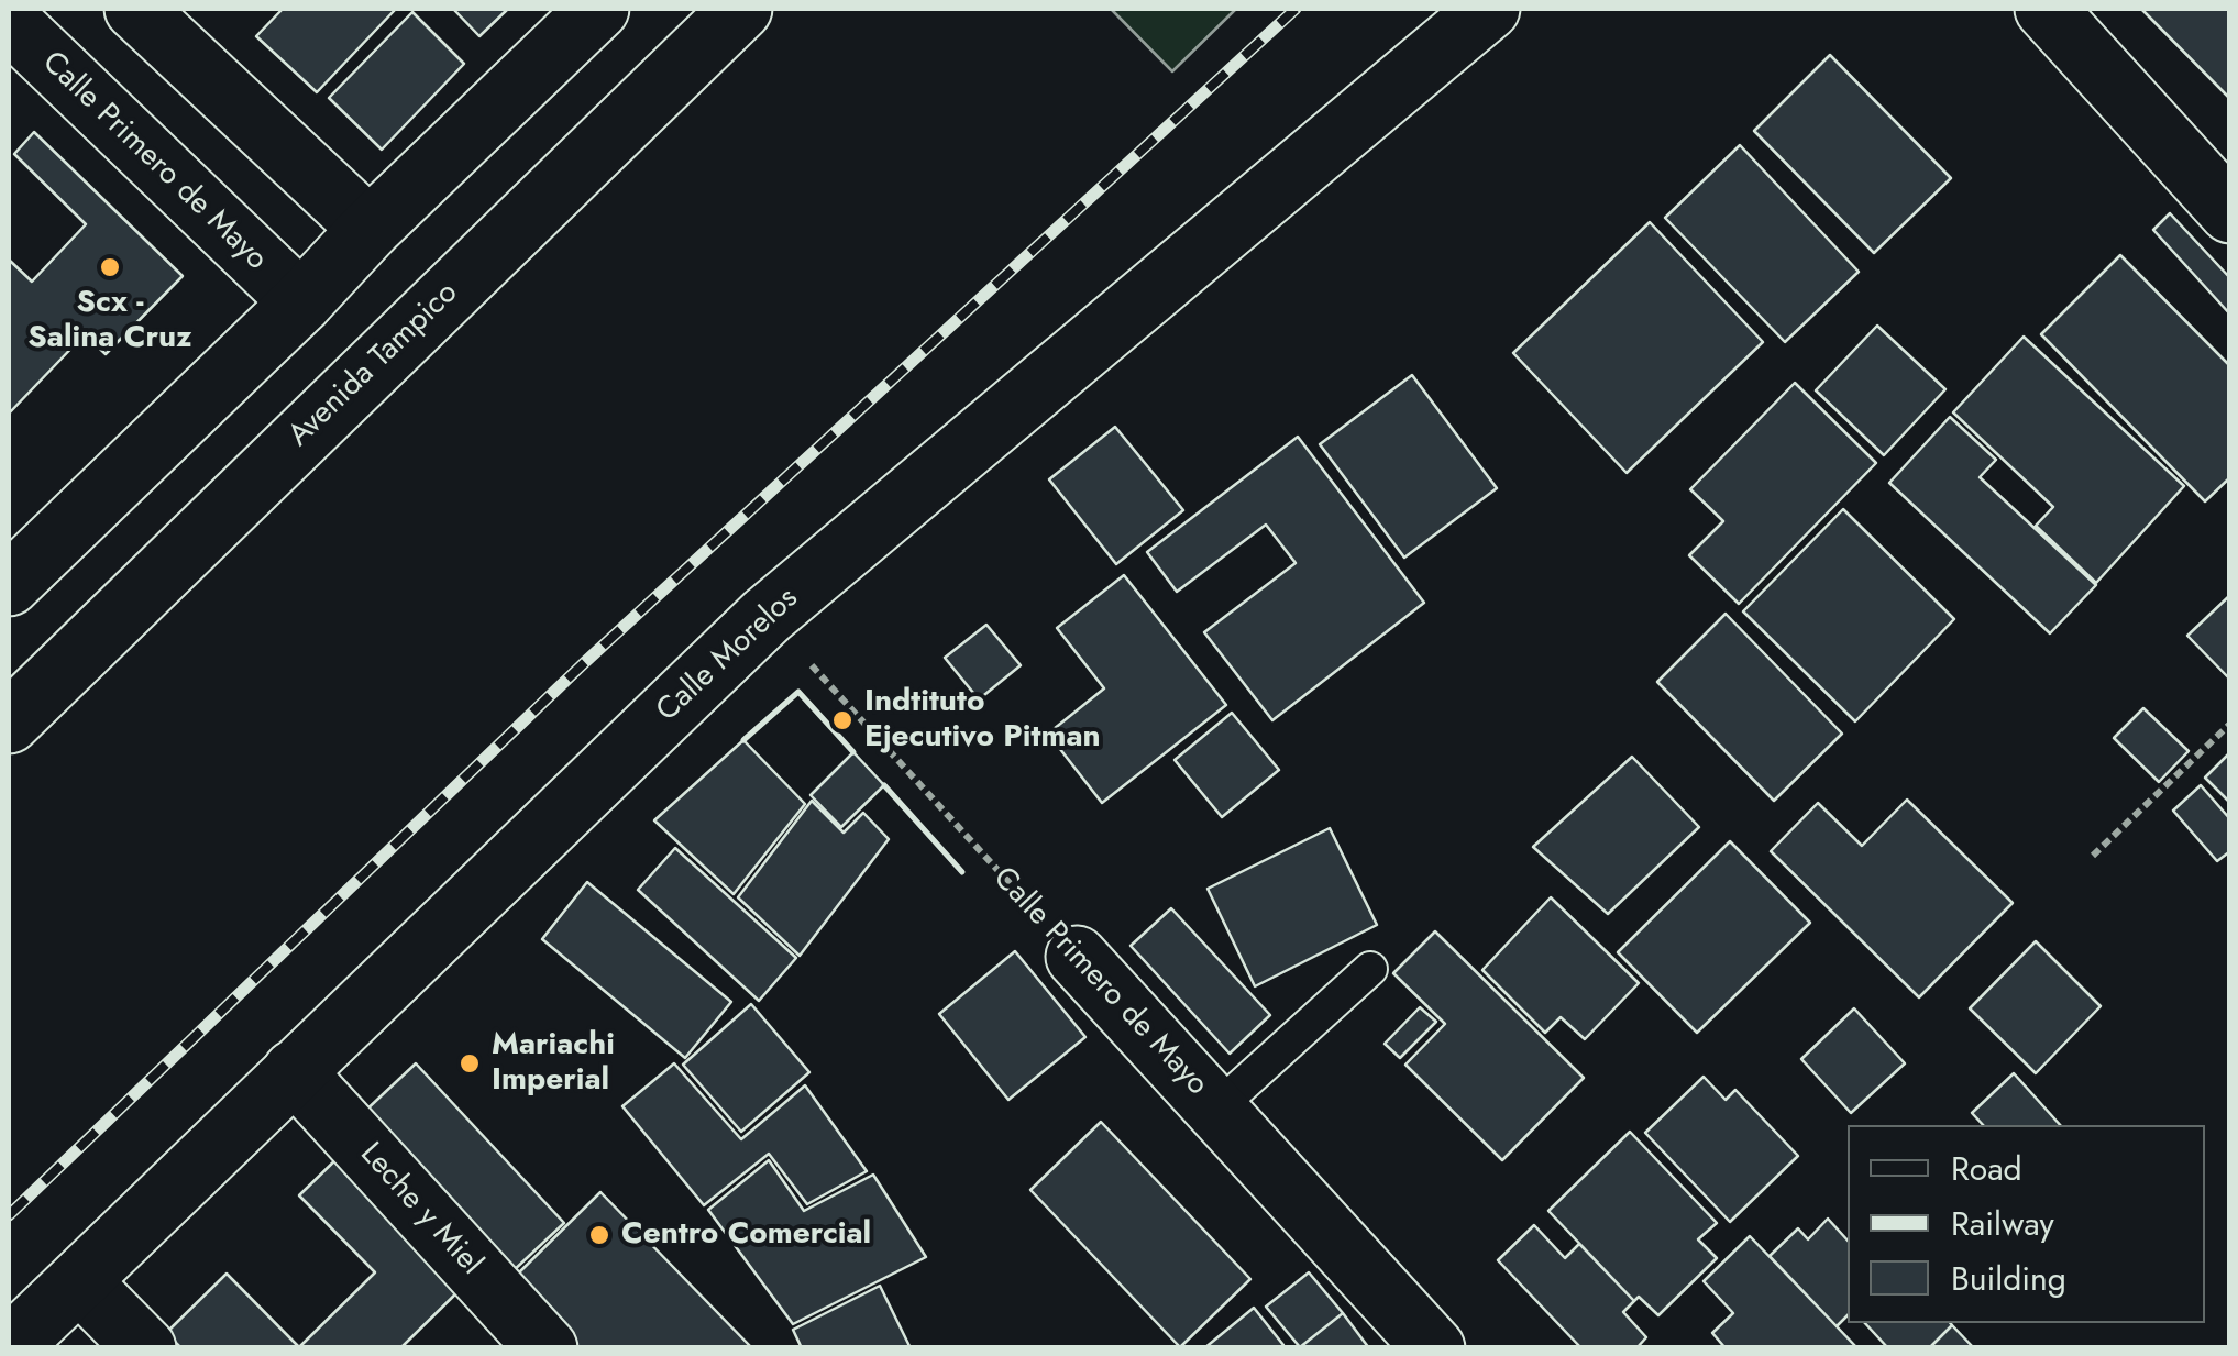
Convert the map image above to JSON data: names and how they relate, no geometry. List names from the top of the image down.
{
  "streets": {
    "street": [
      "Calle Primero de Mayo",
      "Avenida Tampico",
      "Calle Morelos",
      "Leche y Miel"
    ]
  },
  "crossings": [
    ["Calle Primero de Mayo", "Calle Morelos"],
    ["Calle Morelos", "Leche y Miel"]
  ],
  "places": [
    "Scx - Salina Cruz",
    "Indtituto Ejecutivo Pitman",
    "Mariachi Imperial",
    "Centro Comercial"
  ],
  "legend": ["Road", "Railway", "Building"]
}
